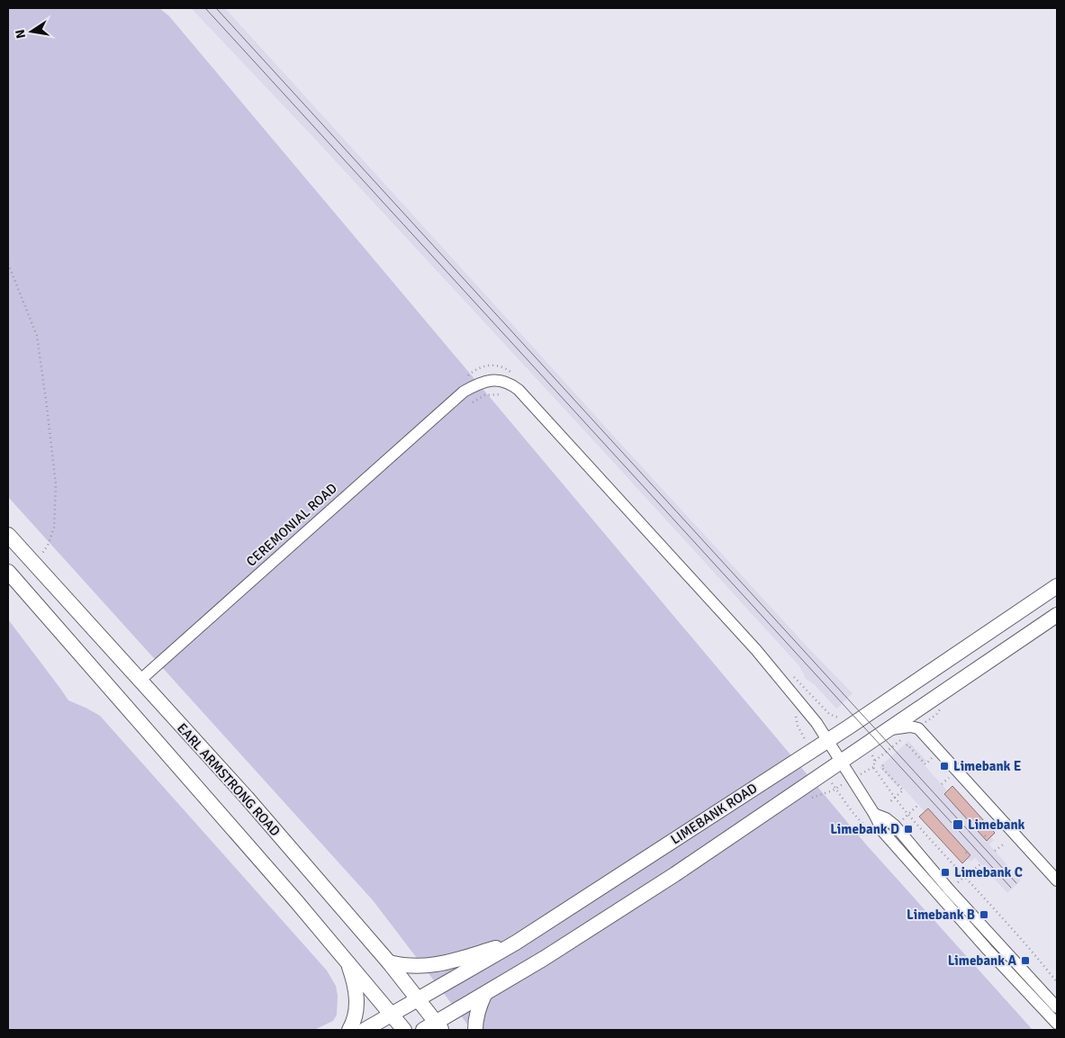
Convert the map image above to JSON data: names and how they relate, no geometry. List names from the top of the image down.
{
  "streets": {
    "main road": ["EARL ARMSTRONG ROAD", "LIMEBANK ROAD"],
    "lane": ["CEREMONIAL ROAD"]
  },
  "crossings": [
    ["CEREMONIAL ROAD", "EARL ARMSTRONG ROAD"],
    ["CEREMONIAL ROAD", "LIMEBANK ROAD"],
    ["EARL ARMSTRONG ROAD", "LIMEBANK ROAD"]
  ],
  "places": {
    "transit": [
      "Limebank E",
      "Limebank",
      "Limebank D",
      "Limebank C",
      "Limebank B",
      "Limebank A"
    ]
  },
  "north": "left"
}
